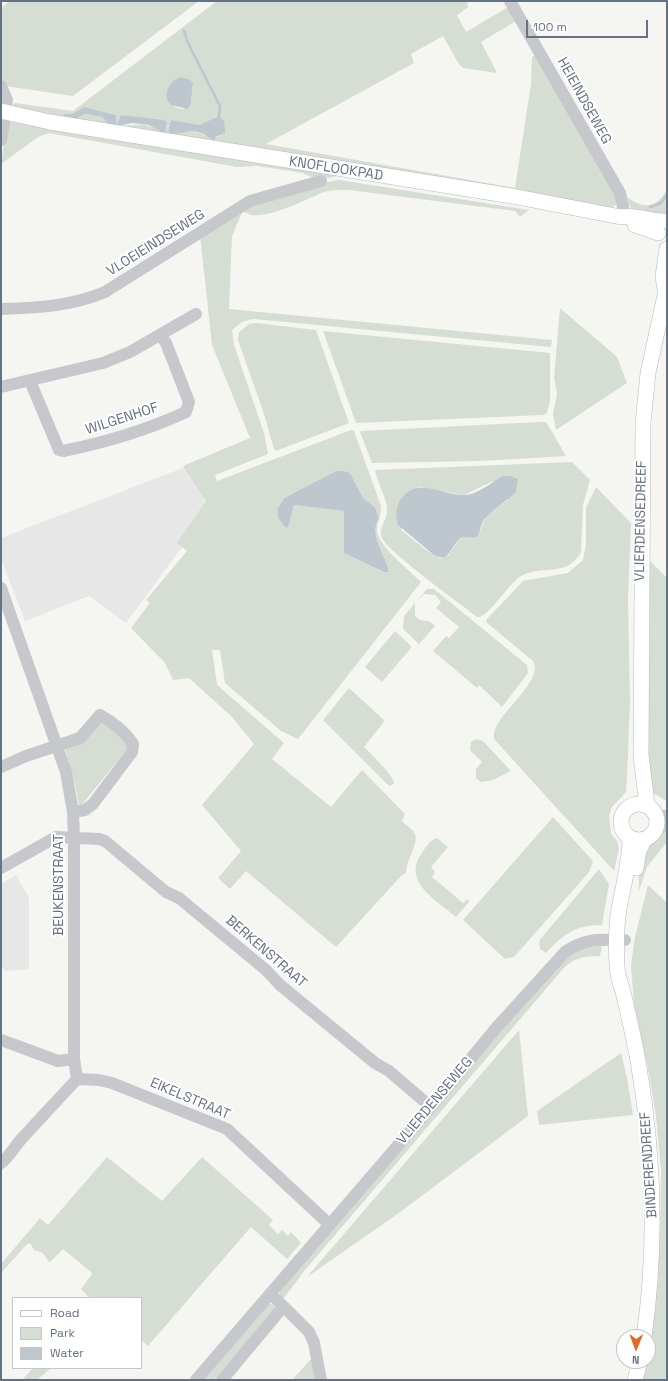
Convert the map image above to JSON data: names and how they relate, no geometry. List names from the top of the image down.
{
  "streets": {
    "main road": ["KNOFLOOKPAD", "VLIERDENSEDREEF", "BINDERENDREEF"],
    "street": [
      "HEIEINDSEWEG",
      "VLOEIEINDSEWEG",
      "WILGENHOF",
      "BEUKENSTRAAT",
      "BERKENSTRAAT",
      "EIKELSTRAAT",
      "VLIERDENSEWEG"
    ]
  },
  "crossings": [
    ["HEIEINDSEWEG", "KNOFLOOKPAD"],
    ["BEUKENSTRAAT", "BERKENSTRAAT"],
    ["BEUKENSTRAAT", "EIKELSTRAAT"],
    ["BERKENSTRAAT", "VLIERDENSEWEG"],
    ["EIKELSTRAAT", "VLIERDENSEWEG"],
    ["VLIERDENSEWEG", "BINDERENDREEF"]
  ],
  "legend": ["Road", "Park", "Water"],
  "scale_bar": "100 m",
  "north": "bottom"
}
